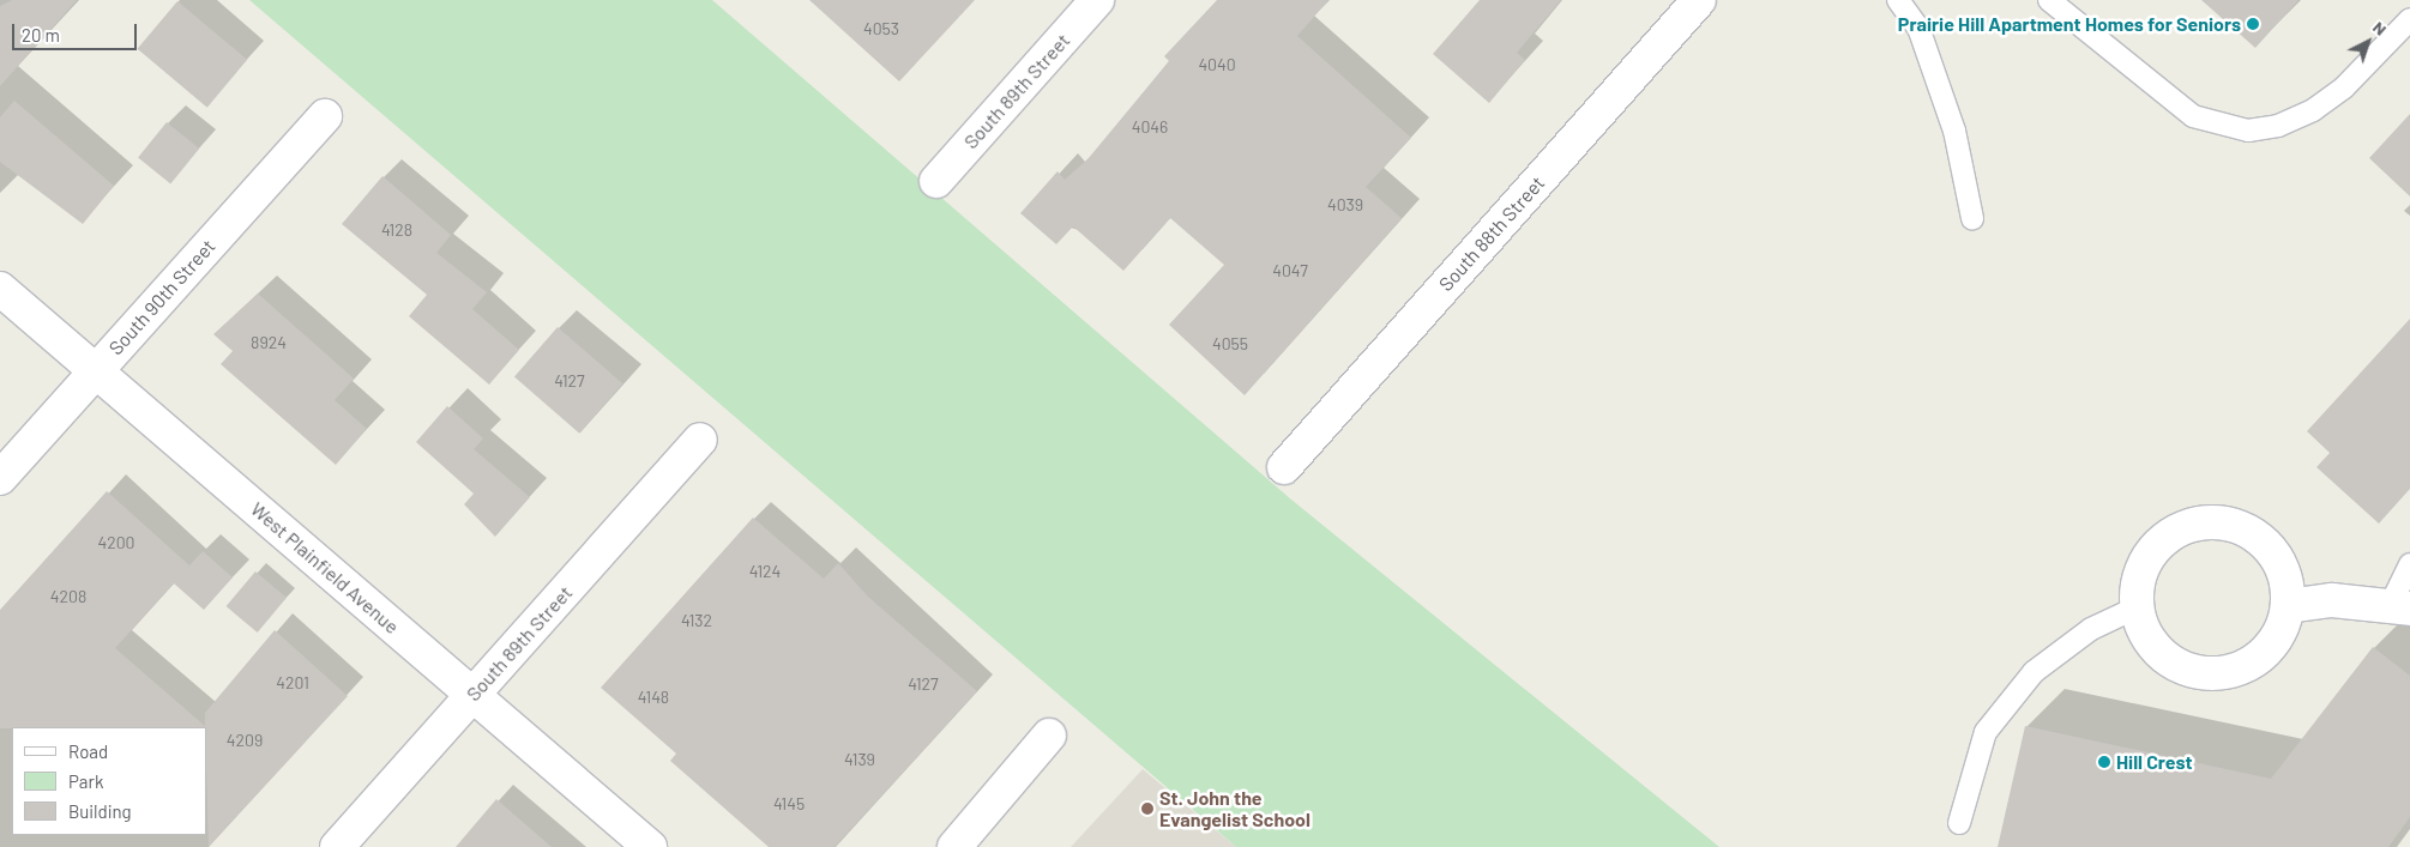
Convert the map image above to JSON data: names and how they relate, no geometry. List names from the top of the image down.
{
  "streets": {
    "street": [
      "South 89th Street",
      "South 88th Street",
      "South 90th Street",
      "West Plainfield Avenue"
    ]
  },
  "crossings": [
    ["South 89th Street", "West Plainfield Avenue"],
    ["South 90th Street", "West Plainfield Avenue"]
  ],
  "places": ["Prairie Hill Apartment Homes for Seniors", "Hill Crest", "St. John the Evangelist School"],
  "house_numbers": [
    "4053",
    "4040",
    "4046",
    "4039",
    "4128",
    "4047",
    "8924",
    "4055",
    "4127",
    "4200",
    "4124",
    "4208",
    "4132",
    "4201",
    "4127",
    "4148",
    "4209",
    "4139",
    "4145"
  ],
  "legend": ["Road", "Park", "Building"],
  "scale_bar": "20 m",
  "north": "top right"
}
